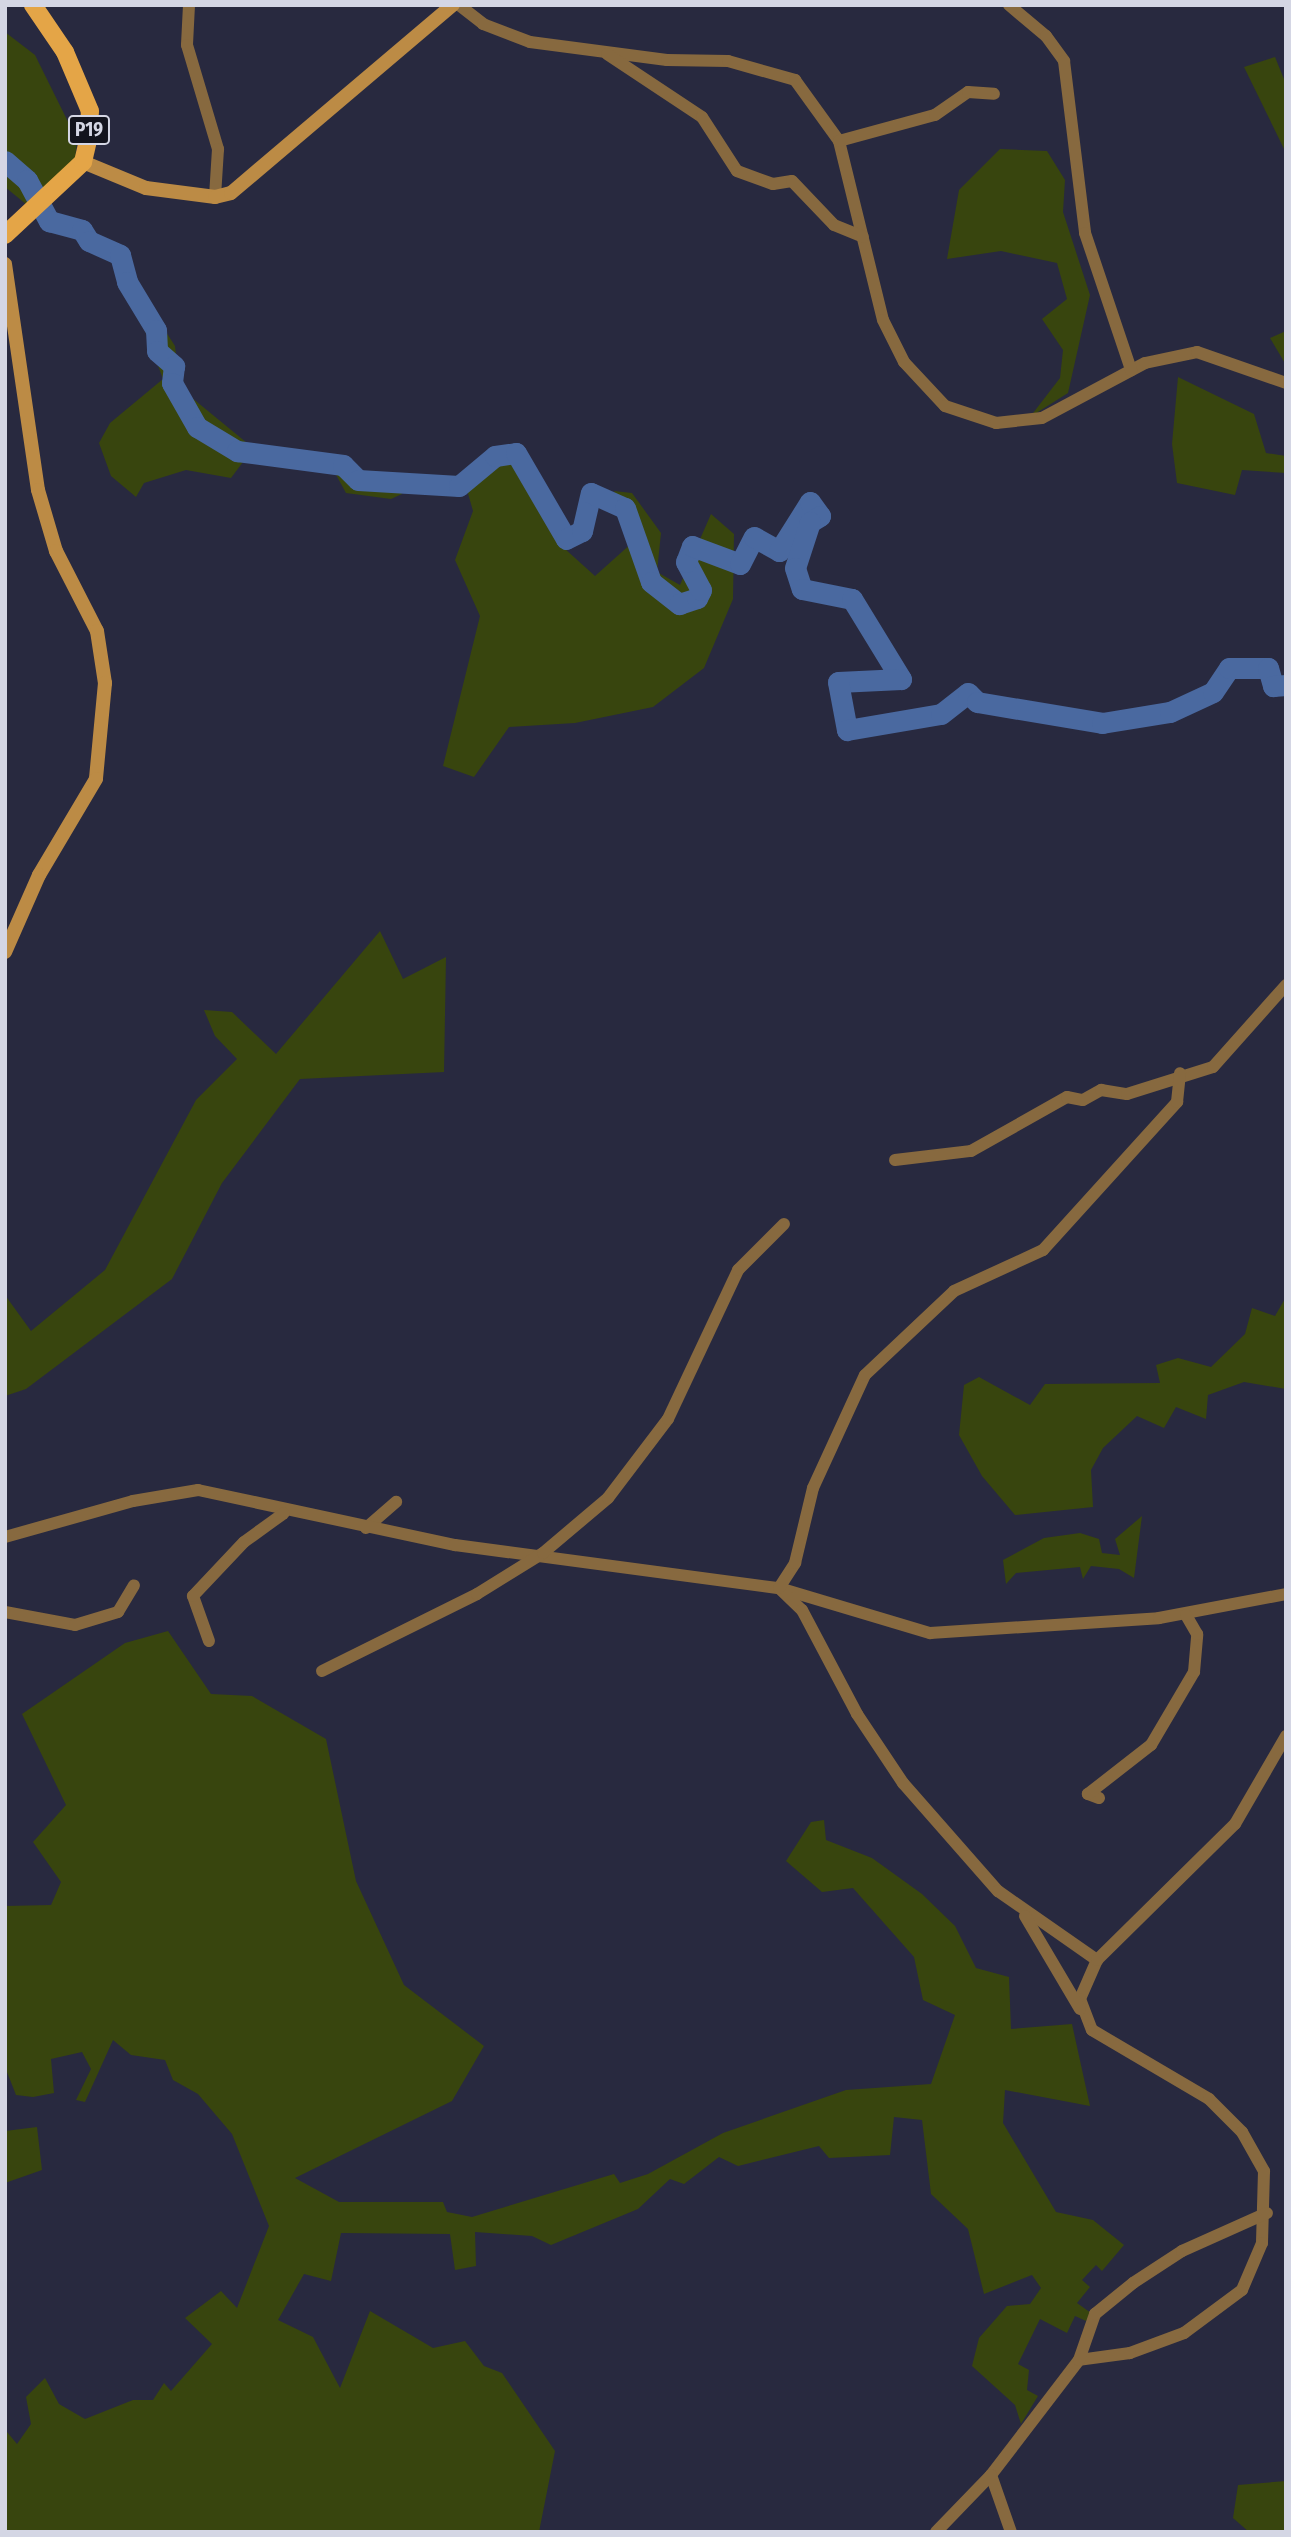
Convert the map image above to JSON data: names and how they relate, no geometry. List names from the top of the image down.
{
  "streets": {
    "main road": ["P19"]
  }
}
